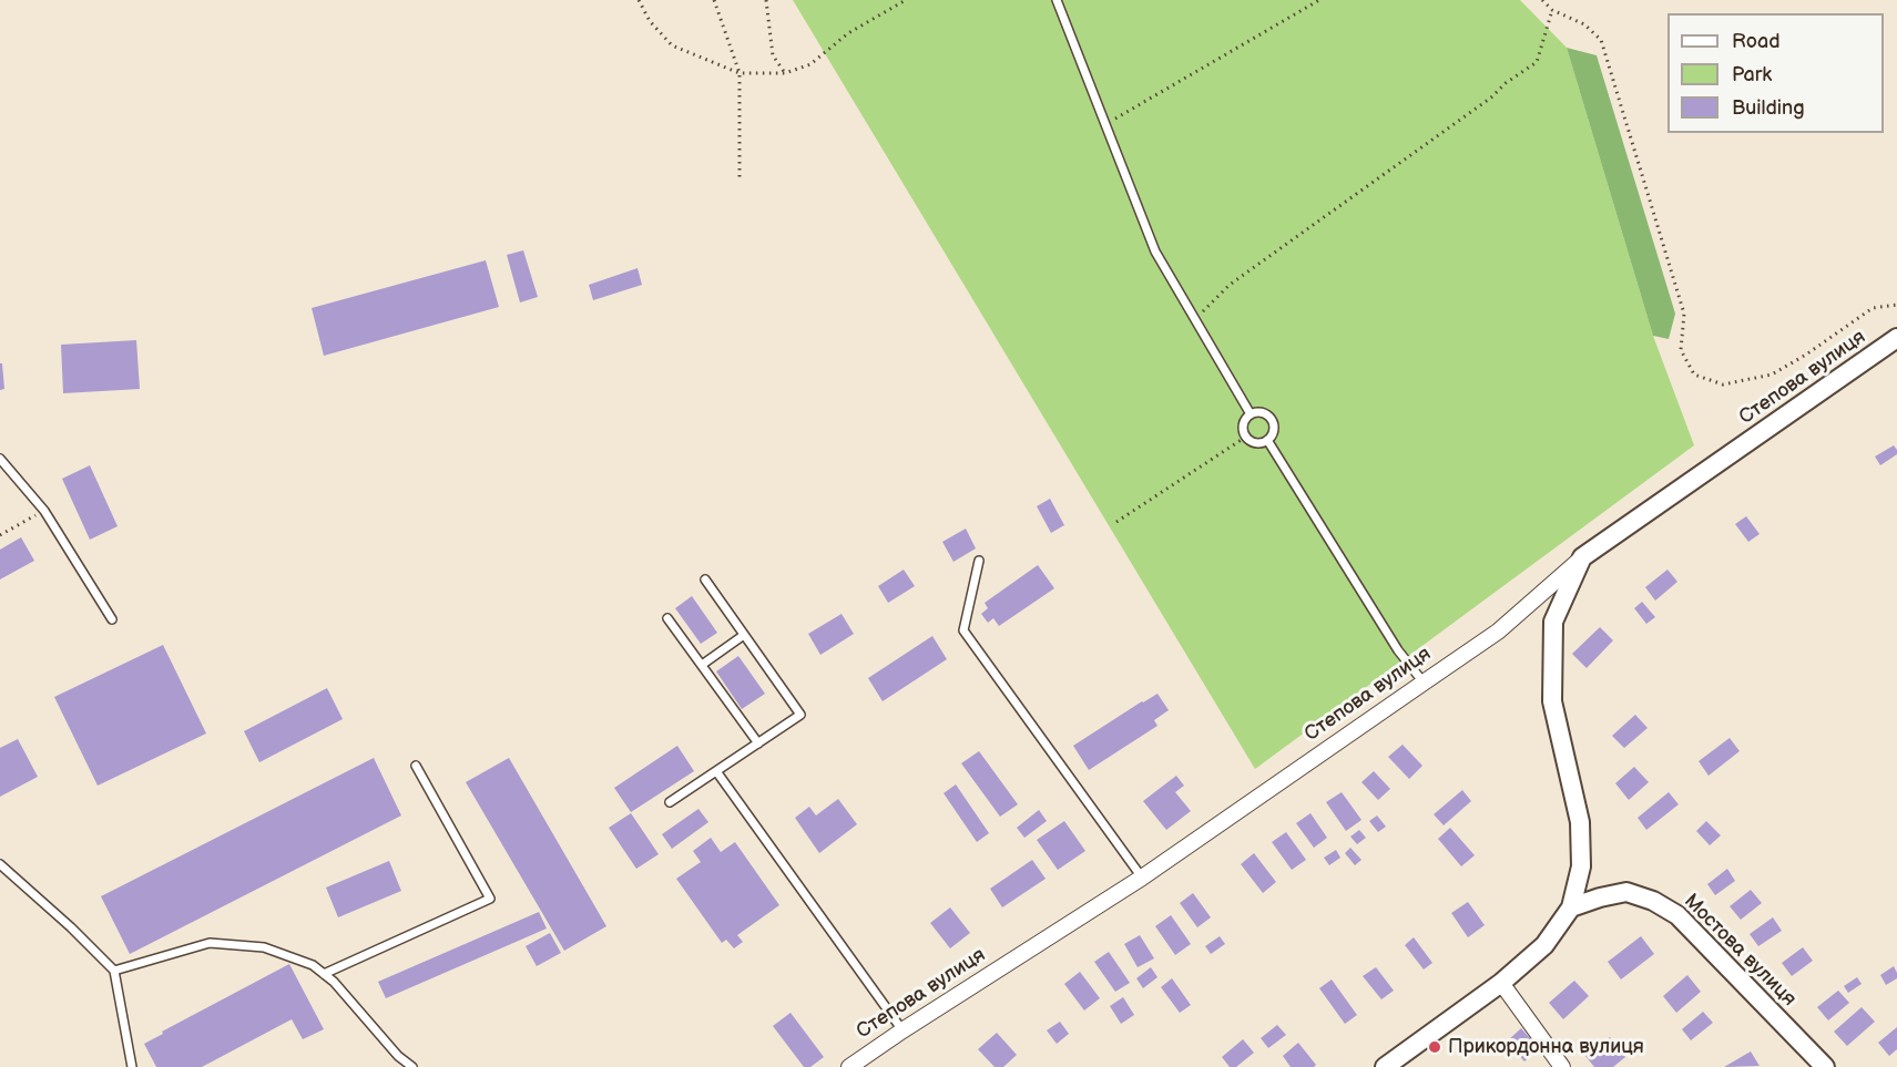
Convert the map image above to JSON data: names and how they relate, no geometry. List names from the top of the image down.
{
  "streets": {
    "street": ["Степова вулиця", "Мостова вулиця"]
  },
  "places": ["Прикордонна вулиця"],
  "legend": ["Road", "Park", "Building"]
}
